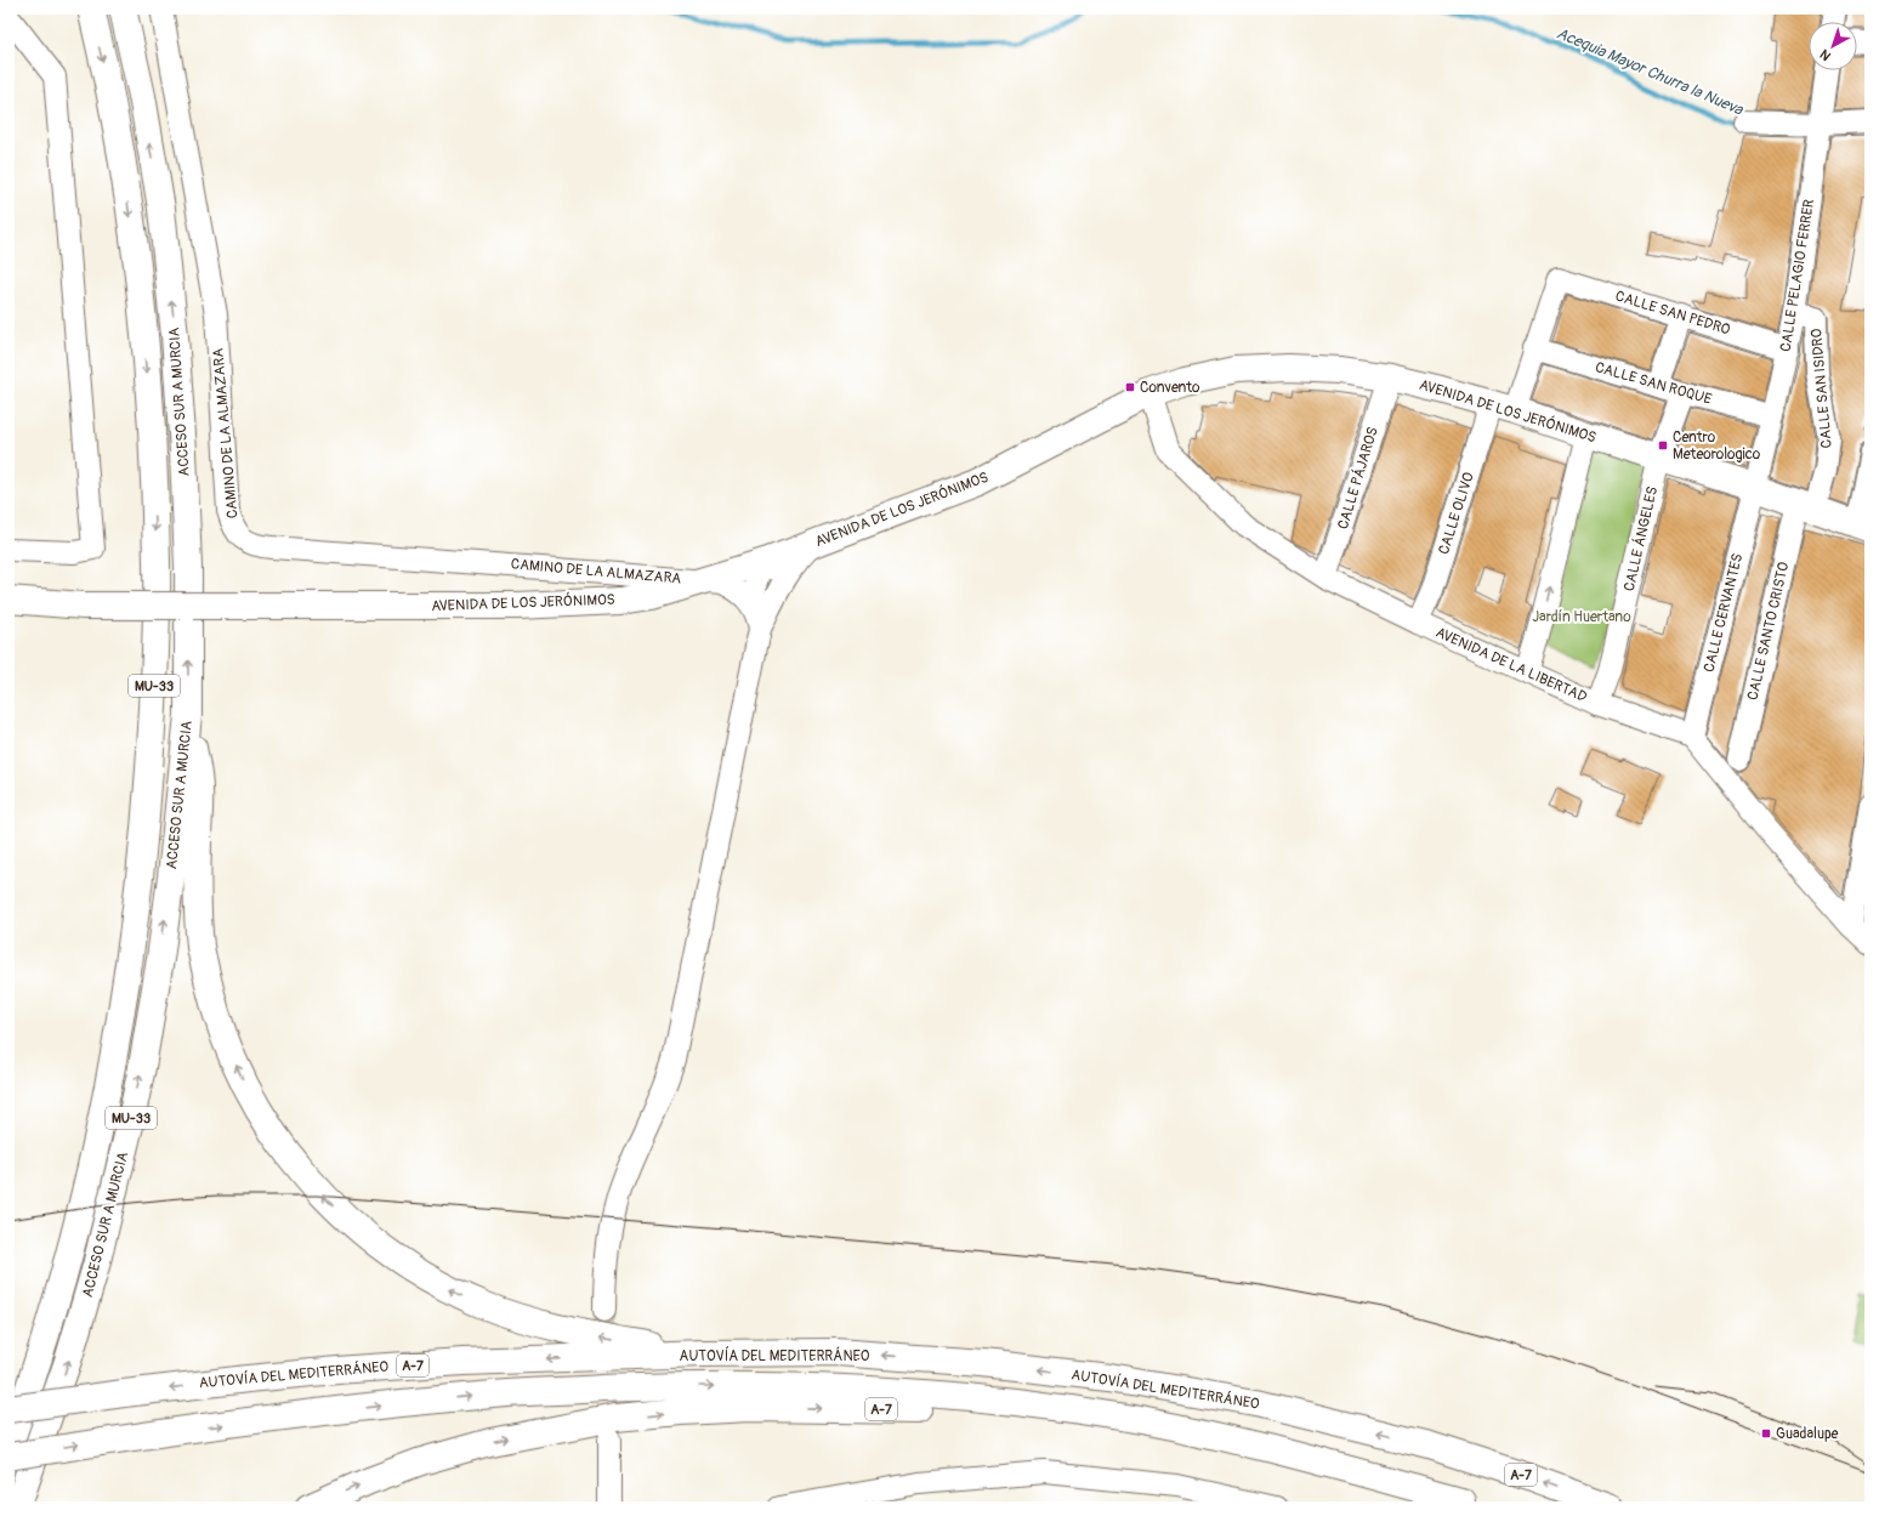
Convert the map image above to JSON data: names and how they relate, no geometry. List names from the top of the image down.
{
  "streets": {
    "main road": [
      "ACCESO SUR A MURCIA",
      "AVENIDA DE LOS JERÓNIMOS",
      "MU-33",
      "AUTOVÍA DEL MEDITERRÁNEO",
      "A-7"
    ],
    "street": [
      "CALLE PELAGIO FERRER",
      "CALLE SAN PEDRO",
      "CALLE SAN ROQUE",
      "CALLE SAN ISIDRO",
      "CAMINO DE LA ALMAZARA",
      "CALLE PÁJAROS",
      "CALLE OLIVO",
      "CALLE ÁNGELES",
      "CALLE CERVANTES",
      "CALLE SANTO CRISTO",
      "AVENIDA DE LA LIBERTAD"
    ]
  },
  "crossings": [
    ["CALLE PELAGIO FERRER", "CALLE SAN PEDRO"],
    ["CALLE PELAGIO FERRER", "CALLE SAN ROQUE"],
    ["CALLE PELAGIO FERRER", "CALLE SAN ISIDRO"],
    ["CALLE PELAGIO FERRER", "AVENIDA DE LOS JERÓNIMOS"],
    ["CALLE PELAGIO FERRER", "CALLE CERVANTES"],
    ["CALLE SAN PEDRO", "CALLE OLIVO"],
    ["CALLE SAN ROQUE", "CALLE OLIVO"],
    ["CALLE SAN ROQUE", "CALLE ÁNGELES"],
    ["CALLE SAN ISIDRO", "AVENIDA DE LOS JERÓNIMOS"],
    ["CALLE SAN ISIDRO", "CALLE SANTO CRISTO"],
    ["AVENIDA DE LOS JERÓNIMOS", "CAMINO DE LA ALMAZARA"],
    ["AVENIDA DE LOS JERÓNIMOS", "CALLE PÁJAROS"],
    ["AVENIDA DE LOS JERÓNIMOS", "CALLE OLIVO"],
    ["AVENIDA DE LOS JERÓNIMOS", "CALLE ÁNGELES"],
    ["AVENIDA DE LOS JERÓNIMOS", "CALLE CERVANTES"],
    ["AVENIDA DE LOS JERÓNIMOS", "CALLE SANTO CRISTO"],
    ["AVENIDA DE LOS JERÓNIMOS", "AVENIDA DE LA LIBERTAD"],
    ["CALLE PÁJAROS", "AVENIDA DE LA LIBERTAD"],
    ["CALLE OLIVO", "AVENIDA DE LA LIBERTAD"],
    ["CALLE ÁNGELES", "AVENIDA DE LA LIBERTAD"],
    ["CALLE CERVANTES", "AVENIDA DE LA LIBERTAD"]
  ],
  "water": ["Acequia Mayor Churra la Nueva"],
  "parks": ["Jardín Huertano"],
  "places": {
    "transit": ["Convento", "Centro Meteorologico", "Guadalupe"]
  },
  "north": "bottom left"
}
